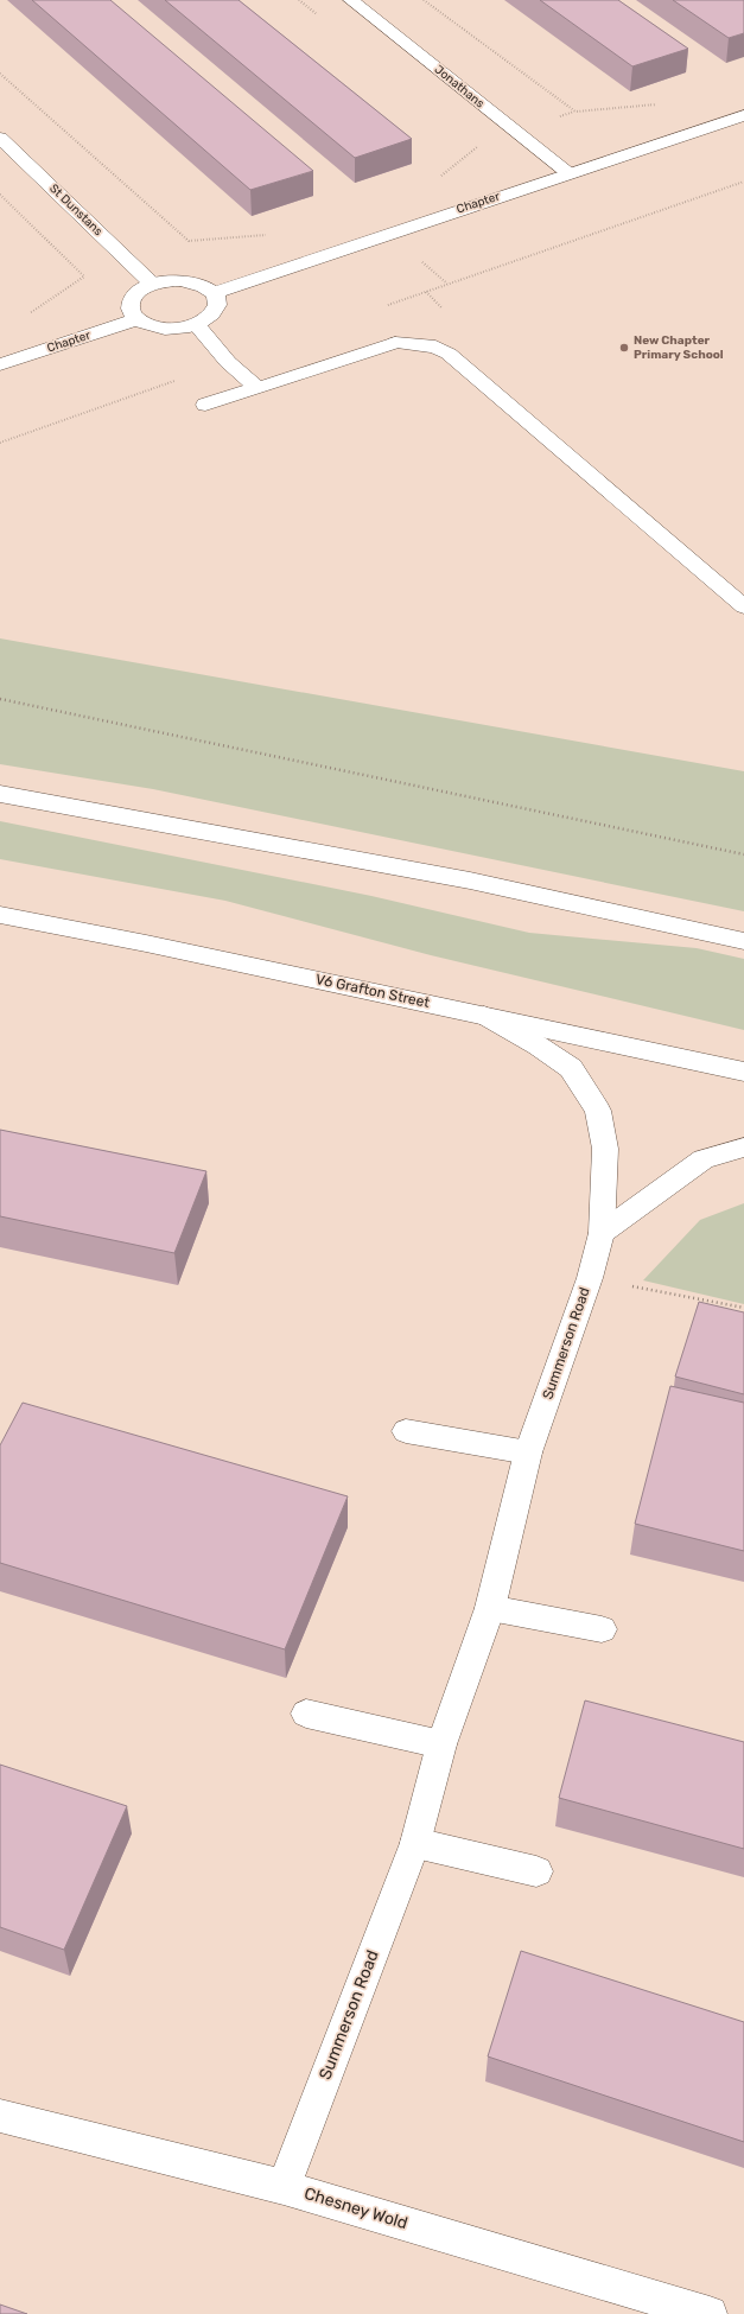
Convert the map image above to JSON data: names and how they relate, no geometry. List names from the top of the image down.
{
  "streets": {
    "street": [
      "Jonathans",
      "Chapter",
      "St Dunstans",
      "V6 Grafton Street",
      "Summerson Road",
      "Chesney Wold"
    ]
  },
  "crossings": [
    ["Jonathans", "Chapter"],
    ["V6 Grafton Street", "Summerson Road"],
    ["Summerson Road", "Chesney Wold"]
  ],
  "places": ["New Chapter Primary School"]
}
